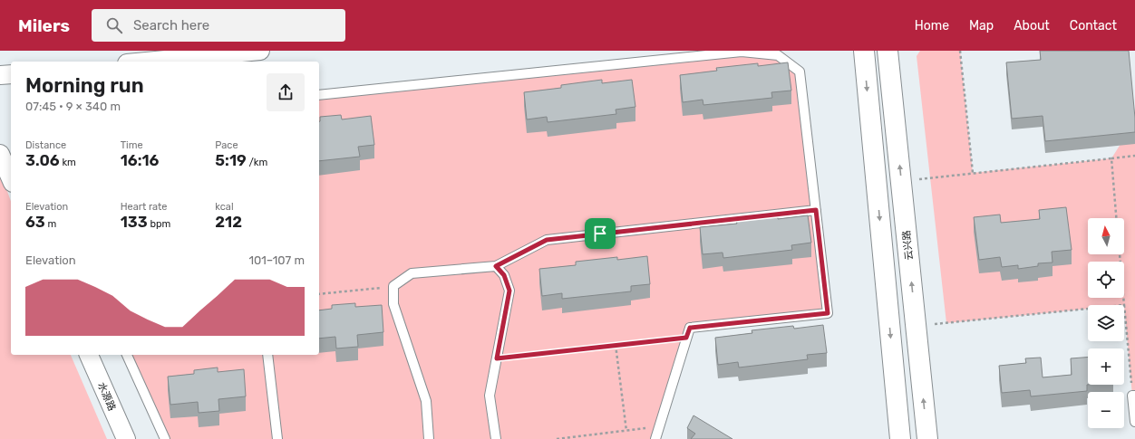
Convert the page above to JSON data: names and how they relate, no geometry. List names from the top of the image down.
{
  "streets": {
    "street": ["云兴路", "水源路"]
  },
  "north": "top",
  "page": {
    "header": "Milers",
    "search": "Search here",
    "nav": [
      "Home",
      "Map",
      "About",
      "Contact"
    ],
    "heading": ["Morning run", "07:45 · 9 × 340 m"],
    "stats": [
      ["Distance", "3.06 km"],
      ["Time", "16:16"],
      ["Pace", "5:19 /km"],
      ["Elevation", "63 m"],
      ["Heart rate", "133 bpm"],
      ["kcal", "212"]
    ],
    "map_buttons": ["+", "−"],
    "chart": ["Elevation", "101–107 m"]
  }
}
